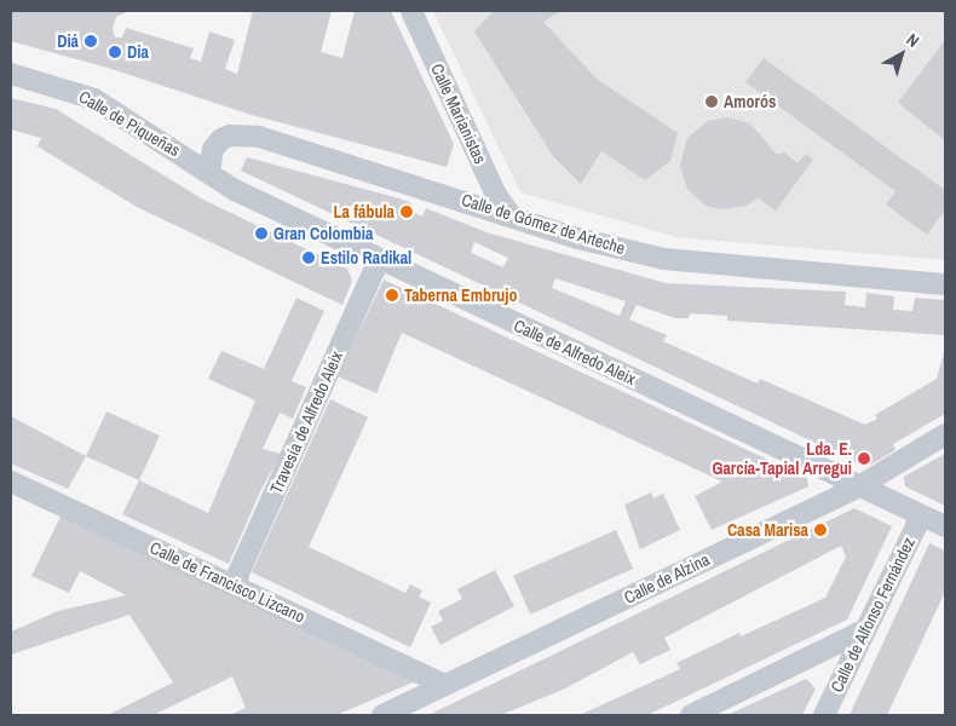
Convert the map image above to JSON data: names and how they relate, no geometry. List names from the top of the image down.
{
  "streets": {
    "street": [
      "Calle Marianistas",
      "Calle de Piqueñas",
      "Calle de Gómez de Arteche",
      "Calle de Alfredo Aleix",
      "Travesía de Alfredo Aleix",
      "Calle de Alzina",
      "Calle de Francisco Lizcano",
      "Calle de Alfonso Fernández"
    ]
  },
  "crossings": [
    ["Calle Marianistas", "Calle de Gómez de Arteche"],
    ["Calle de Piqueñas", "Calle de Gómez de Arteche"],
    ["Calle de Piqueñas", "Calle de Alfredo Aleix"],
    ["Calle de Gómez de Arteche", "Calle de Alfredo Aleix"],
    ["Calle de Alfredo Aleix", "Travesía de Alfredo Aleix"],
    ["Calle de Alfredo Aleix", "Calle de Alzina"],
    ["Calle de Alfredo Aleix", "Calle de Alfonso Fernández"],
    ["Travesía de Alfredo Aleix", "Calle de Francisco Lizcano"],
    ["Calle de Alzina", "Calle de Francisco Lizcano"]
  ],
  "places": [
    "Diá",
    "Dia",
    "Amorós",
    "La fábula",
    "Gran Colombia",
    "Estilo Radikal",
    "Taberna Embrujo",
    "Lda. E. García-Tapial Arregui",
    "Casa Marisa"
  ],
  "north": "top right"
}
